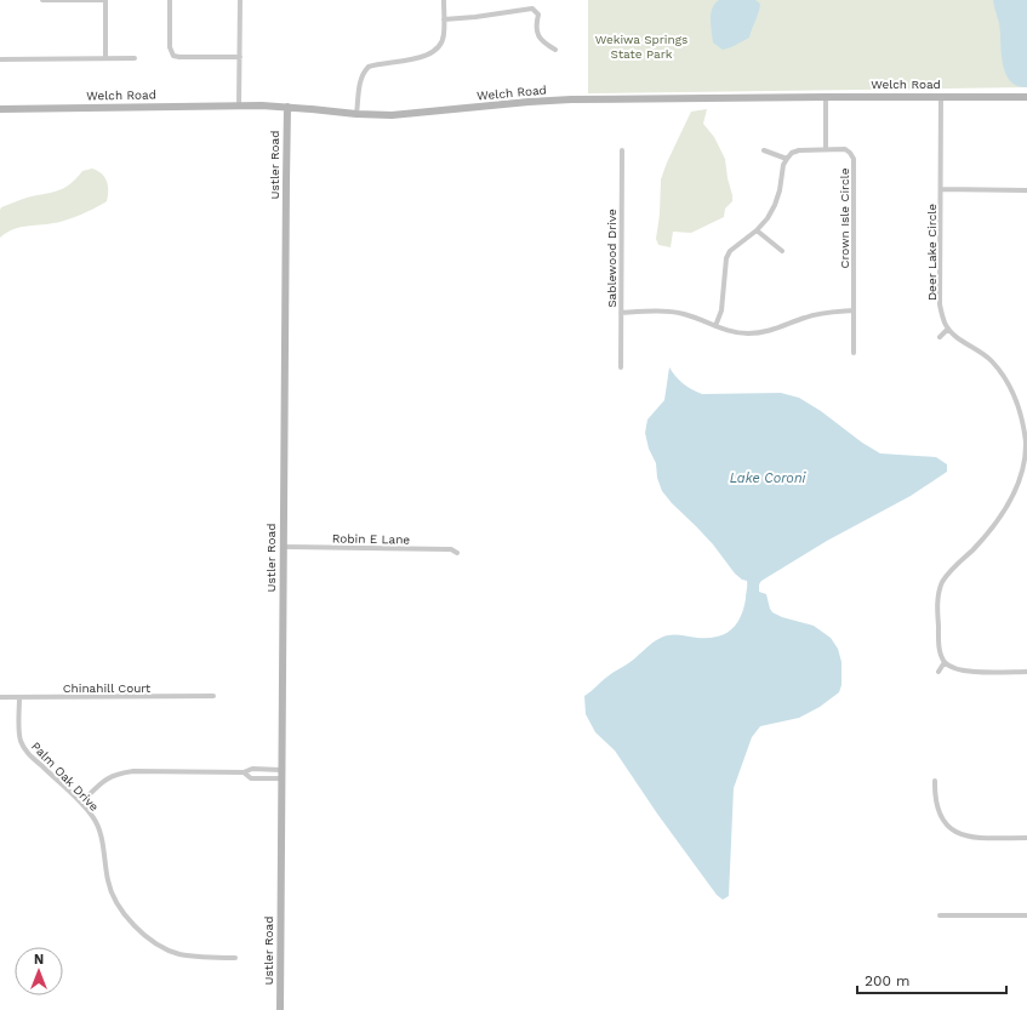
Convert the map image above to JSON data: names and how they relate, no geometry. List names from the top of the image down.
{
  "streets": {
    "main road": ["Welch Road", "Ustler Road"],
    "street": [
      "Crown Isle Circle",
      "Deer Lake Circle",
      "Sablewood Drive",
      "Robin E Lane",
      "Chinahill Court",
      "Palm Oak Drive"
    ]
  },
  "crossings": [
    ["Welch Road", "Ustler Road"],
    ["Welch Road", "Deer Lake Circle"],
    ["Ustler Road", "Robin E Lane"],
    ["Chinahill Court", "Palm Oak Drive"]
  ],
  "water": ["Lake Coroni"],
  "parks": ["Wekiwa Springs State Park"],
  "scale_bar": "200 m",
  "north": "top"
}
